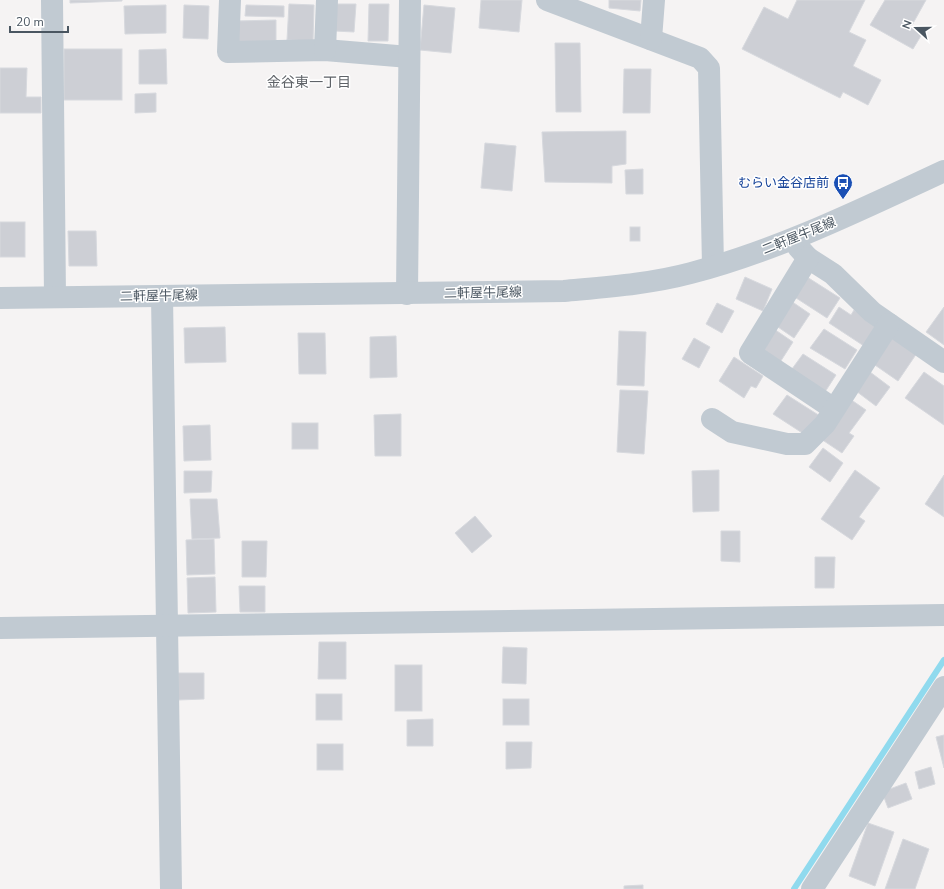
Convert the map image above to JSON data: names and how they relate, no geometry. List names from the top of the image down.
{
  "streets": {
    "street": ["二軒屋牛尾線"]
  },
  "districts": ["金谷東一丁目"],
  "places": {
    "bus stop": ["むらい金谷店前"]
  },
  "scale_bar": "20 m",
  "north": "left"
}
